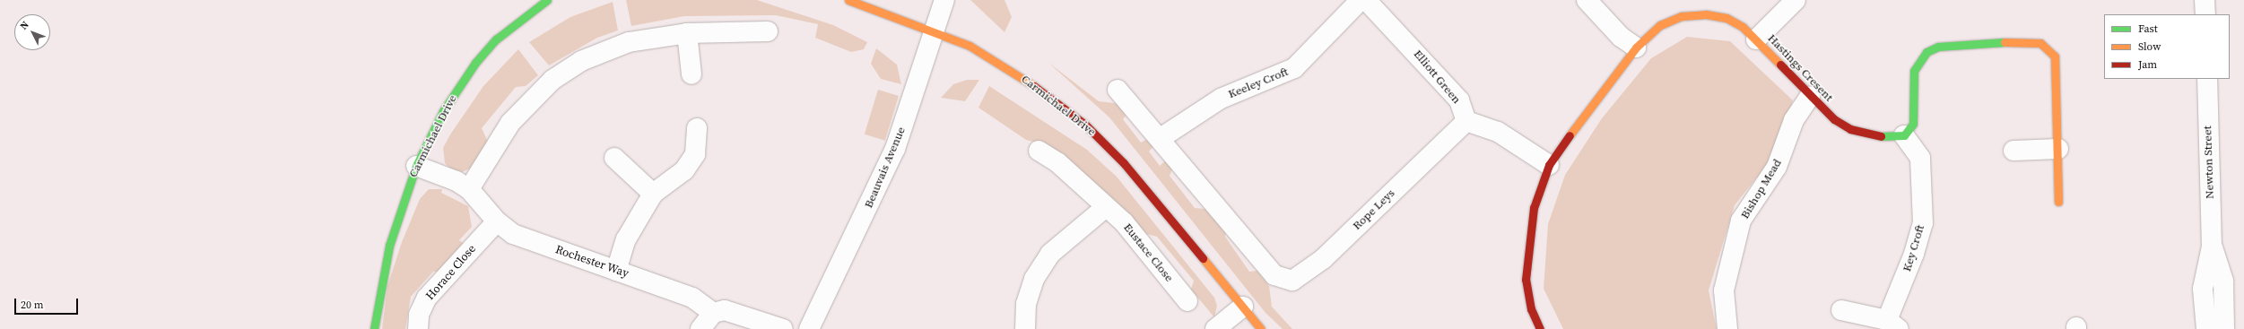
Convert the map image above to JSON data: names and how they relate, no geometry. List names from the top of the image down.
{
  "streets": {
    "street": [
      "Hastings Cresent",
      "Elliott Green",
      "Keeley Croft",
      "Carmichael Drive",
      "Newton Street",
      "Beauvais Avenue",
      "Bishop Mead",
      "Rope Leys",
      "Key Croft",
      "Eustace Close",
      "Rochester Way",
      "Horace Close"
    ]
  },
  "crossings": [
    ["Hastings Cresent", "Bishop Mead"],
    ["Hastings Cresent", "Key Croft"],
    ["Elliott Green", "Rope Leys"],
    ["Keeley Croft", "Rope Leys"],
    ["Carmichael Drive", "Beauvais Avenue"],
    ["Carmichael Drive", "Rochester Way"],
    ["Rochester Way", "Horace Close"]
  ],
  "legend": ["Fast", "Slow", "Jam"],
  "scale_bar": "20 m",
  "north": "top left"
}
